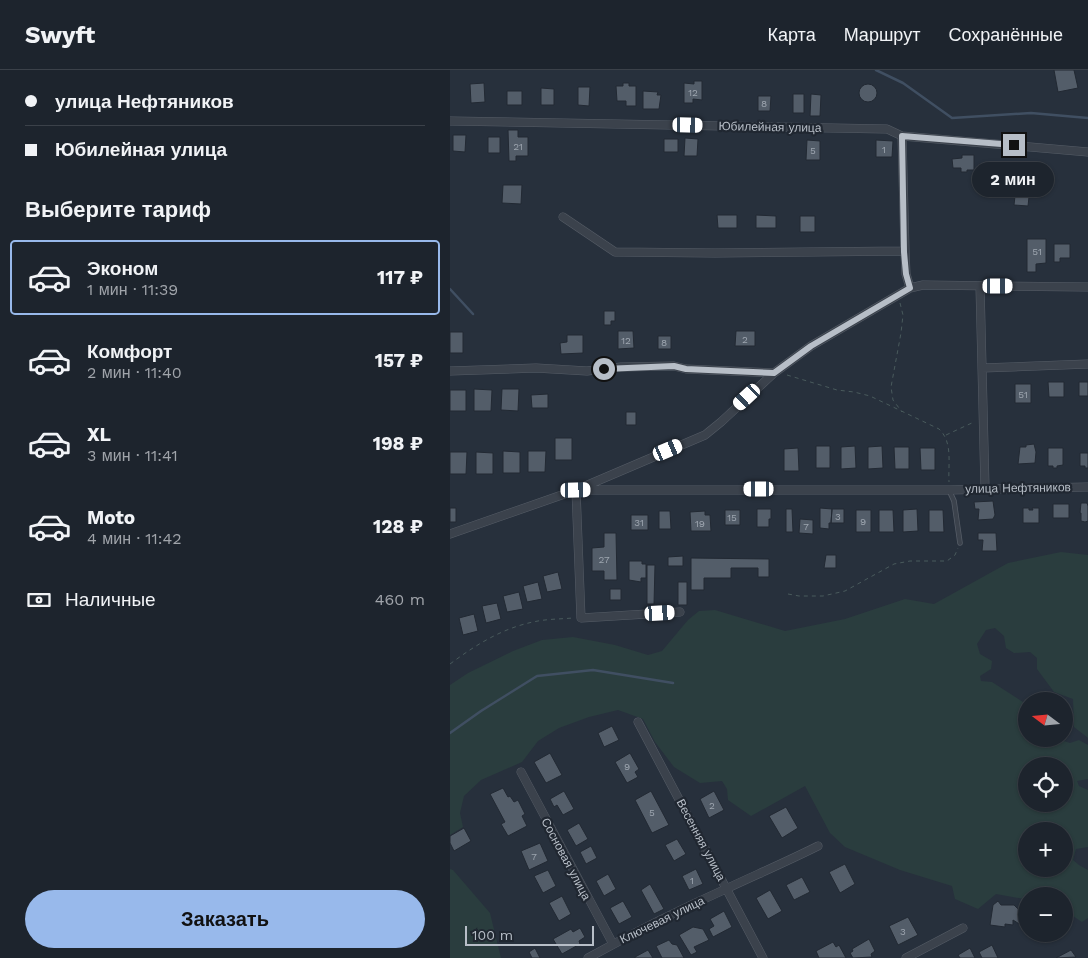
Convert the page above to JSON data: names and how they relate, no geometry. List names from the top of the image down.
{
  "streets": {
    "street": [
      "Юбилейная улица",
      "улица Нефтяников",
      "Весенняя улица",
      "Сосновая улица",
      "Ключевая улица"
    ]
  },
  "crossings": [
    ["Весенняя улица", "Ключевая улица"],
    ["Сосновая улица", "Ключевая улица"]
  ],
  "house_numbers": [
    "12",
    "8",
    "21",
    "1",
    "5",
    "51",
    "2",
    "12",
    "8",
    "51",
    "3",
    "15",
    "9",
    "31",
    "19",
    "7",
    "27",
    "9",
    "2",
    "5",
    "7",
    "1",
    "3"
  ],
  "scale_bar": "100 m",
  "north": "left",
  "page": {
    "header": "Swyft",
    "nav": ["Карта", "Маршрут", "Сохранённые"],
    "banner": ["улица Нефтяников", "Юбилейная улица"],
    "bubble": "2 мин",
    "heading": "Выберите тариф",
    "list": [
      {
        "name": "Эконом",
        "note": "1 мин · 11:39",
        "value": "117 ₽"
      },
      {
        "name": "Комфорт",
        "note": "2 мин · 11:40",
        "value": "157 ₽"
      },
      {
        "name": "XL",
        "note": "3 мин · 11:41",
        "value": "198 ₽"
      },
      {
        "name": "Moto",
        "note": "4 мин · 11:42",
        "value": "128 ₽"
      }
    ],
    "pay": ["Наличные", "460 m"],
    "map_buttons": ["+", "−"],
    "buttons": "Заказать",
    "scale": "100 m"
  }
}
